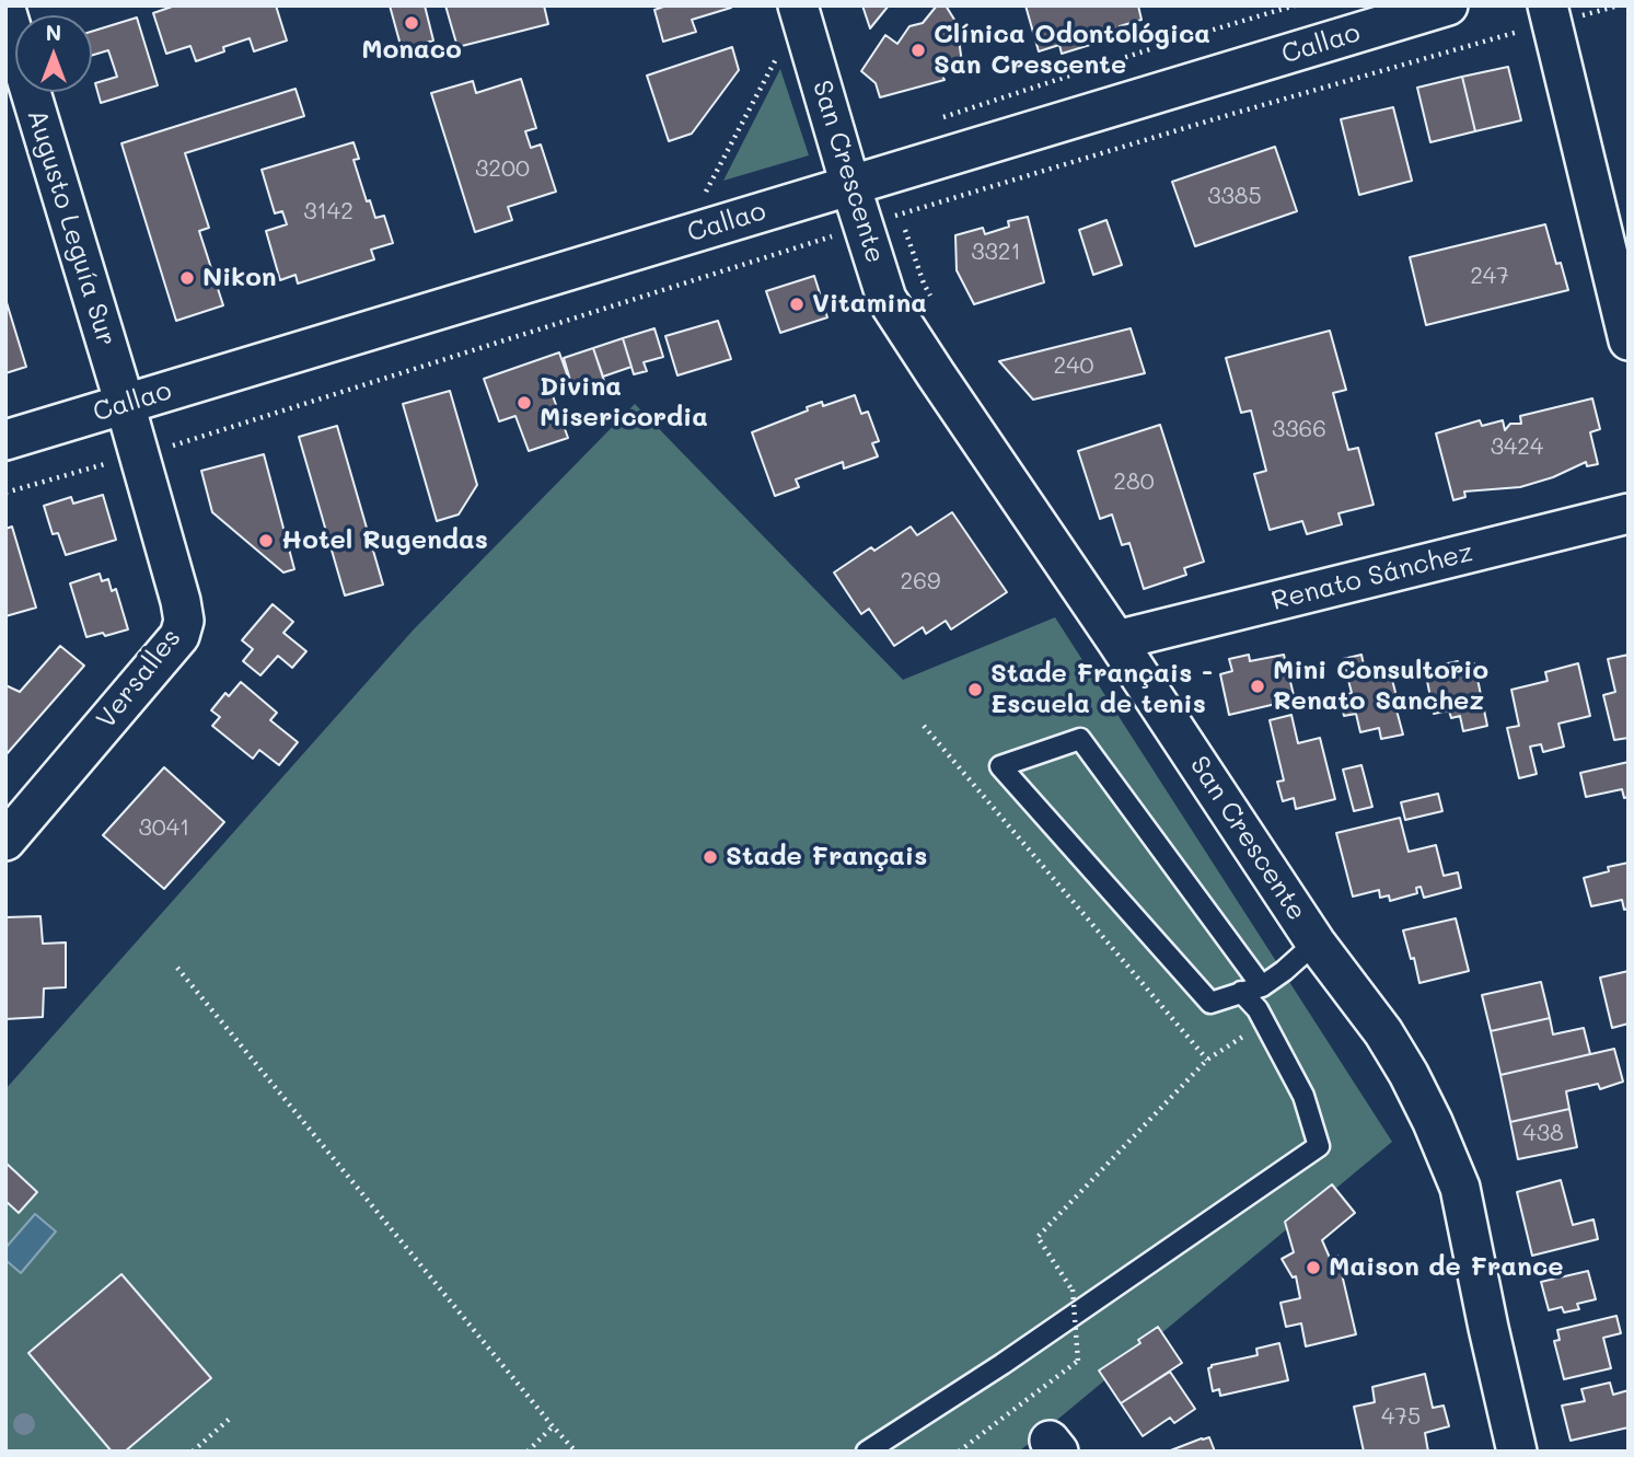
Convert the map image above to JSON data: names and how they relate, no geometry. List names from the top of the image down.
{
  "streets": {
    "street": [
      "Callao",
      "San Crescente",
      "Augusto Leguía Sur",
      "Renato Sánchez",
      "Versalles"
    ]
  },
  "crossings": [
    ["Callao", "San Crescente"],
    ["Callao", "Augusto Leguía Sur"],
    ["Callao", "Versalles"],
    ["San Crescente", "Renato Sánchez"],
    ["Augusto Leguía Sur", "Versalles"]
  ],
  "places": [
    "Monaco",
    "Clínica Odontológica San Crescente",
    "Nikon",
    "Vitamina",
    "Divina Misericordia",
    "Hotel Rugendas",
    "Mini Consultorio Renato Sanchez",
    "Stade Français - Escuela de tenis",
    "Stade Français",
    "Maison de France"
  ],
  "house_numbers": [
    "3200",
    "3385",
    "3142",
    "3321",
    "247",
    "240",
    "3366",
    "3424",
    "280",
    "269",
    "3041",
    "438",
    "475"
  ],
  "north": "top"
}
